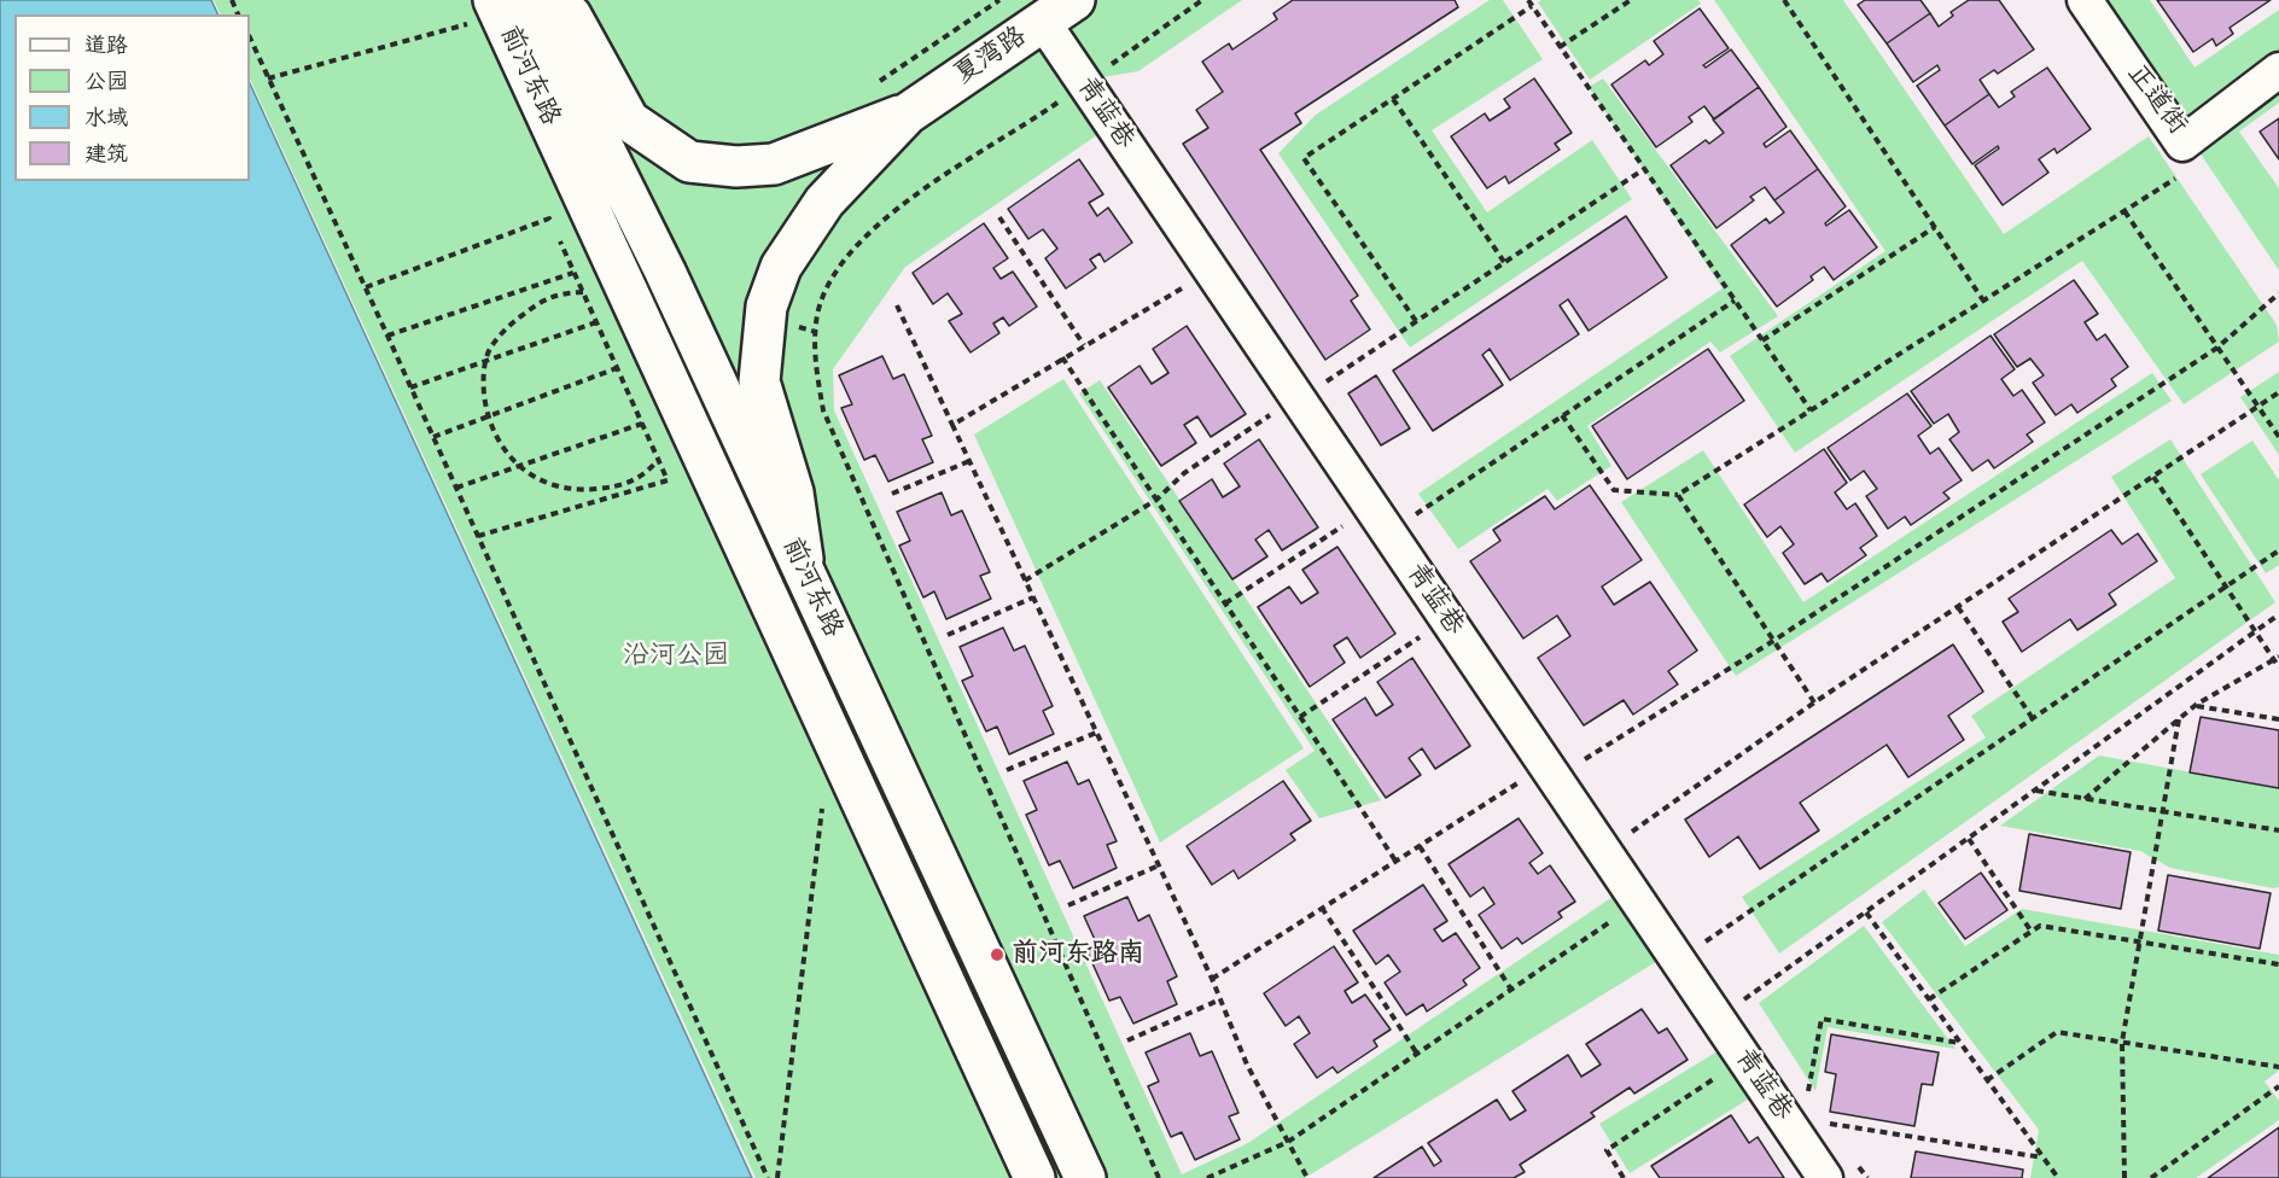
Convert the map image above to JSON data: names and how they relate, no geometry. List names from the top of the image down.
{
  "streets": {
    "main road": ["夏湾路", "前河东路"],
    "street": ["正道街", "青蓝巷"]
  },
  "crossings": [
    ["夏湾路", "青蓝巷"]
  ],
  "parks": ["沿河公园"],
  "places": ["前河东路南"],
  "legend": [
    "道路",
    "公园",
    "水域",
    "建筑"
  ]
}
